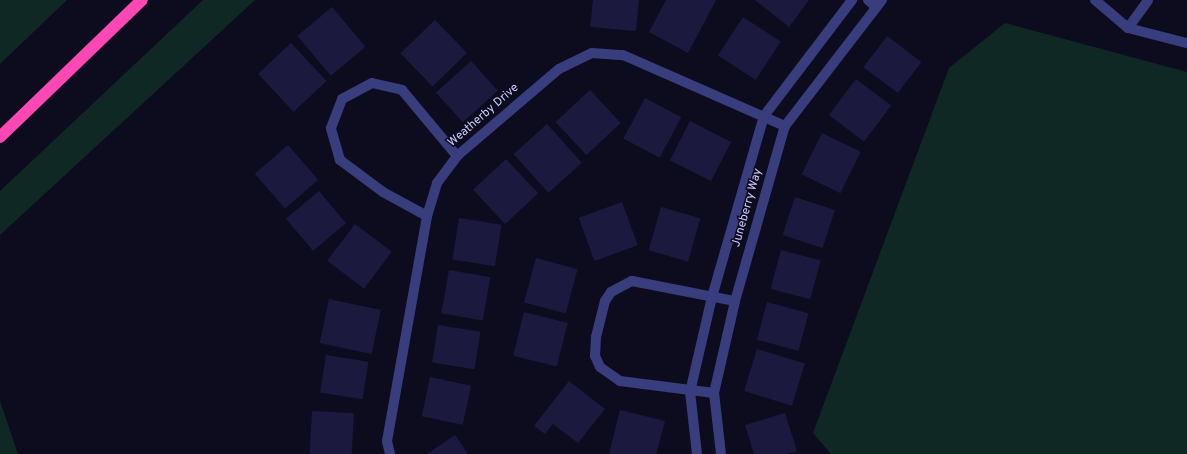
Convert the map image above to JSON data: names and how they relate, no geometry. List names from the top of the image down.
{
  "streets": {
    "street": ["Weatherby Drive", "Juneberry Way"]
  },
  "crossings": [
    ["Weatherby Drive", "Juneberry Way"]
  ]
}
